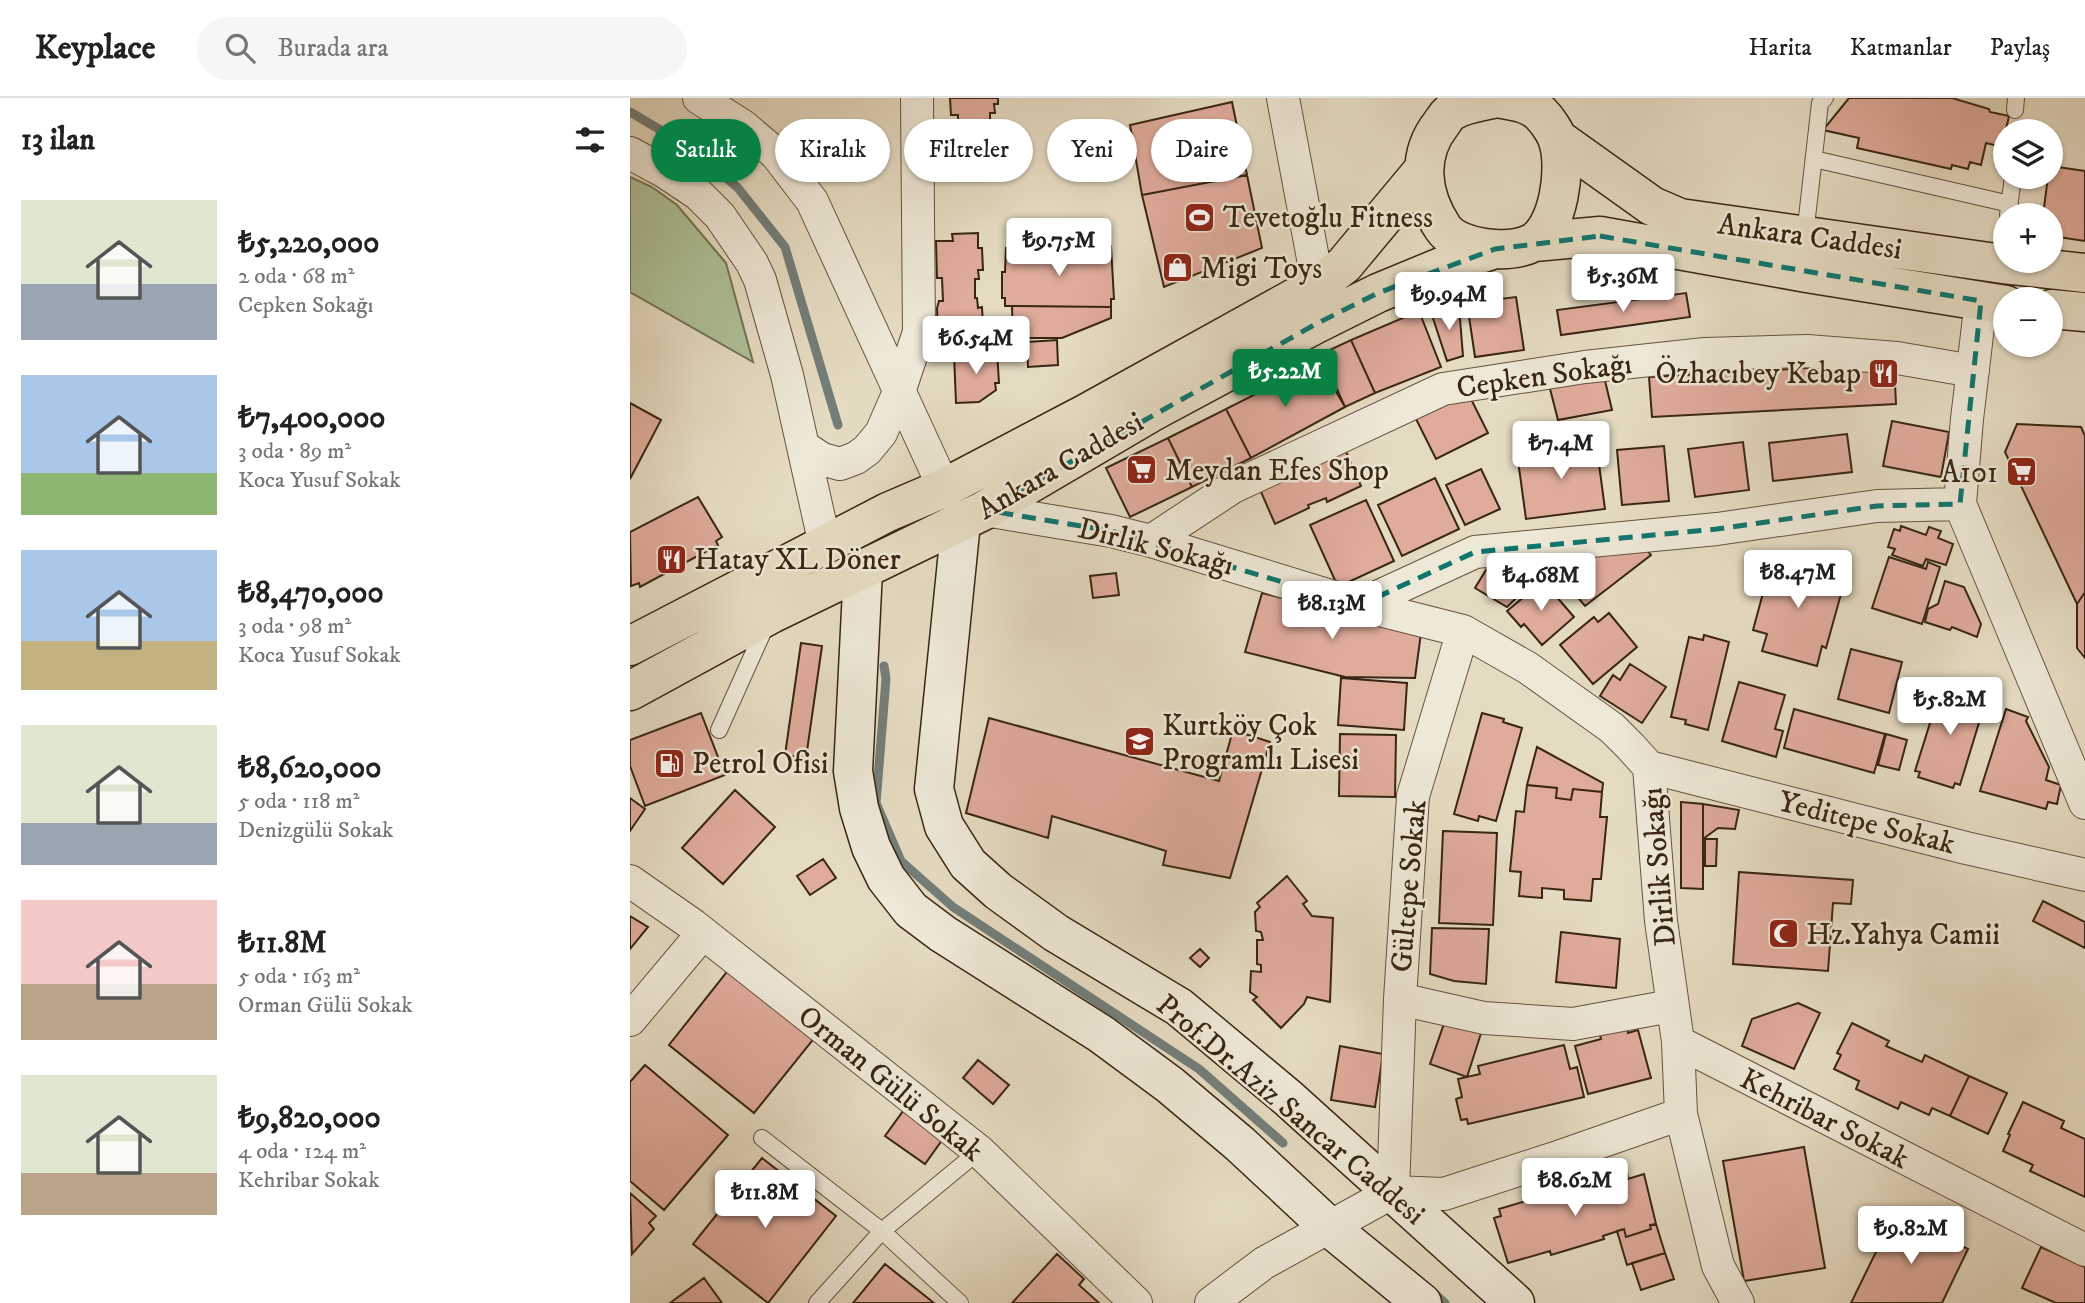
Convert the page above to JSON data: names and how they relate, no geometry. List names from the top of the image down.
{
  "streets": {
    "main road": ["Ankara Caddesi"],
    "street": [
      "Cepken Sokağı",
      "Dirlik Sokağı",
      "Yeditepe Sokak",
      "Gültepe Sokak",
      "Orman Gülü Sokak",
      "Prof.Dr.Aziz Sancar Caddesi",
      "Kehribar Sokak"
    ]
  },
  "crossings": [
    ["Ankara Caddesi", "Dirlik Sokağı"],
    ["Ankara Caddesi", "Prof.Dr.Aziz Sancar Caddesi"],
    ["Cepken Sokağı", "Dirlik Sokağı"],
    ["Dirlik Sokağı", "Yeditepe Sokak"],
    ["Dirlik Sokağı", "Gültepe Sokak"],
    ["Dirlik Sokağı", "Prof.Dr.Aziz Sancar Caddesi"],
    ["Dirlik Sokağı", "Kehribar Sokak"]
  ],
  "places": {
    "sports": ["Tevetoğlu Fitness"],
    "shop": ["Migi Toys"],
    "restaurant": ["Özhacıbey Kebap", "Hatay XL Döner"],
    "supermarket": ["Meydan Efes Shop", "A101"],
    "school or university": ["Kurtköy Çok Programlı Lisesi"],
    "fuel station": ["Petrol Ofisi"],
    "mosque": ["Hz.Yahya Camii"]
  },
  "page": {
    "header": "Keyplace",
    "search": "Burada ara",
    "nav": ["Harita", "Katmanlar", "Paylaş"],
    "heading": "13 ilan",
    "map_buttons": ["+", "−"],
    "chip": [
      "Satılık",
      "Kiralık",
      "Filtreler",
      "Yeni",
      "Daire"
    ],
    "list": [
      {
        "name": "₺5,220,000",
        "note": "2 oda · 68 m² · Cepken Sokağı"
      },
      {
        "name": "₺7,400,000",
        "note": "3 oda · 89 m² · Koca Yusuf Sokak"
      },
      {
        "name": "₺8,470,000",
        "note": "3 oda · 98 m² · Koca Yusuf Sokak"
      },
      {
        "name": "₺8,620,000",
        "note": "5 oda · 118 m² · Denizgülü Sokak"
      },
      {
        "name": "₺11.8M",
        "note": "5 oda · 163 m² · Orman Gülü Sokak"
      },
      {
        "name": "₺9,820,000",
        "note": "4 oda · 124 m² · Kehribar Sokak"
      }
    ],
    "price": [
      "₺9.75M",
      "₺5.36M",
      "₺9.94M",
      "₺6.54M",
      "₺5.22M",
      "₺7.4M",
      "₺8.47M",
      "₺4.68M",
      "₺8.13M",
      "₺5.82M",
      "₺8.62M",
      "₺11.8M",
      "₺9.82M"
    ]
  }
}
